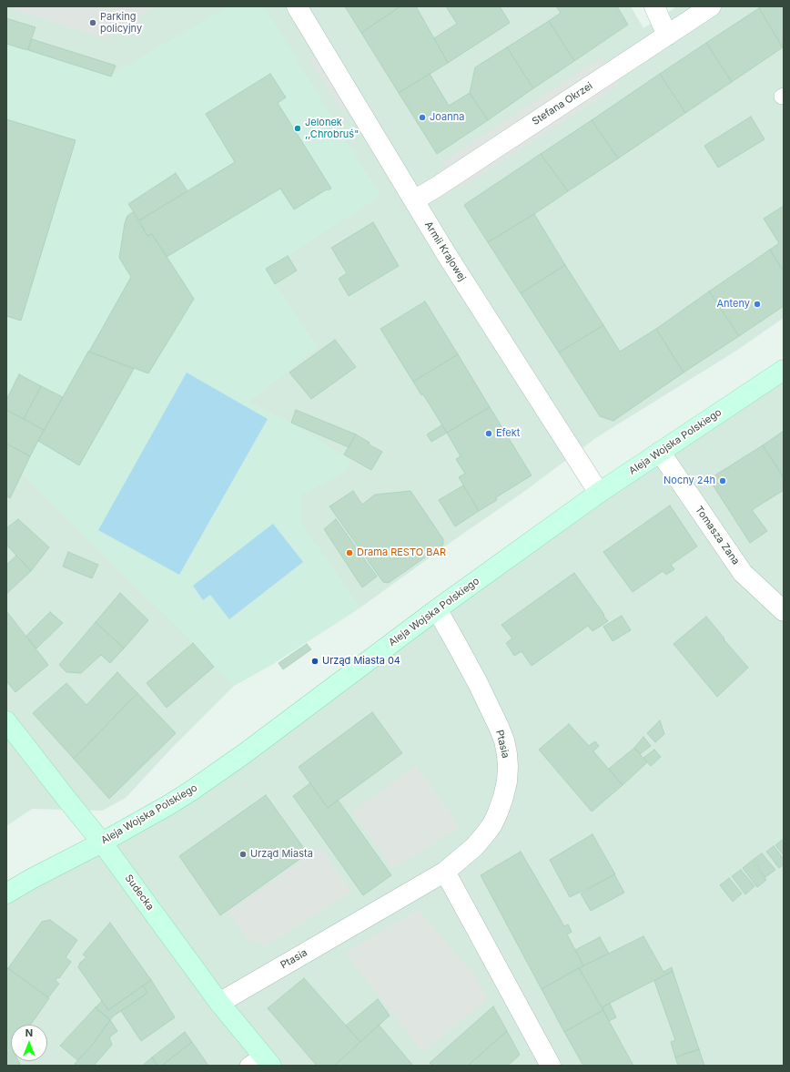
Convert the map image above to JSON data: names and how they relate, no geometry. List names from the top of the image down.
{
  "streets": {
    "street": [
      "Stefana Okrzei",
      "Armii Krajowej",
      "Aleja Wojska Polskiego",
      "Tomasza Zana",
      "Ptasia",
      "Sudecka"
    ]
  },
  "crossings": [
    ["Stefana Okrzei", "Armii Krajowej"],
    ["Armii Krajowej", "Aleja Wojska Polskiego"],
    ["Aleja Wojska Polskiego", "Tomasza Zana"],
    ["Aleja Wojska Polskiego", "Ptasia"],
    ["Aleja Wojska Polskiego", "Sudecka"],
    ["Ptasia", "Sudecka"]
  ],
  "places": [
    "Parking policyjny",
    "Joanna",
    "Jelonek ,,Chrobruś\"",
    "Anteny",
    "Efekt",
    "Nocny 24h",
    "Drama RESTO BAR",
    "Urząd Miasta 04",
    "Urząd Miasta"
  ],
  "north": "top"
}
